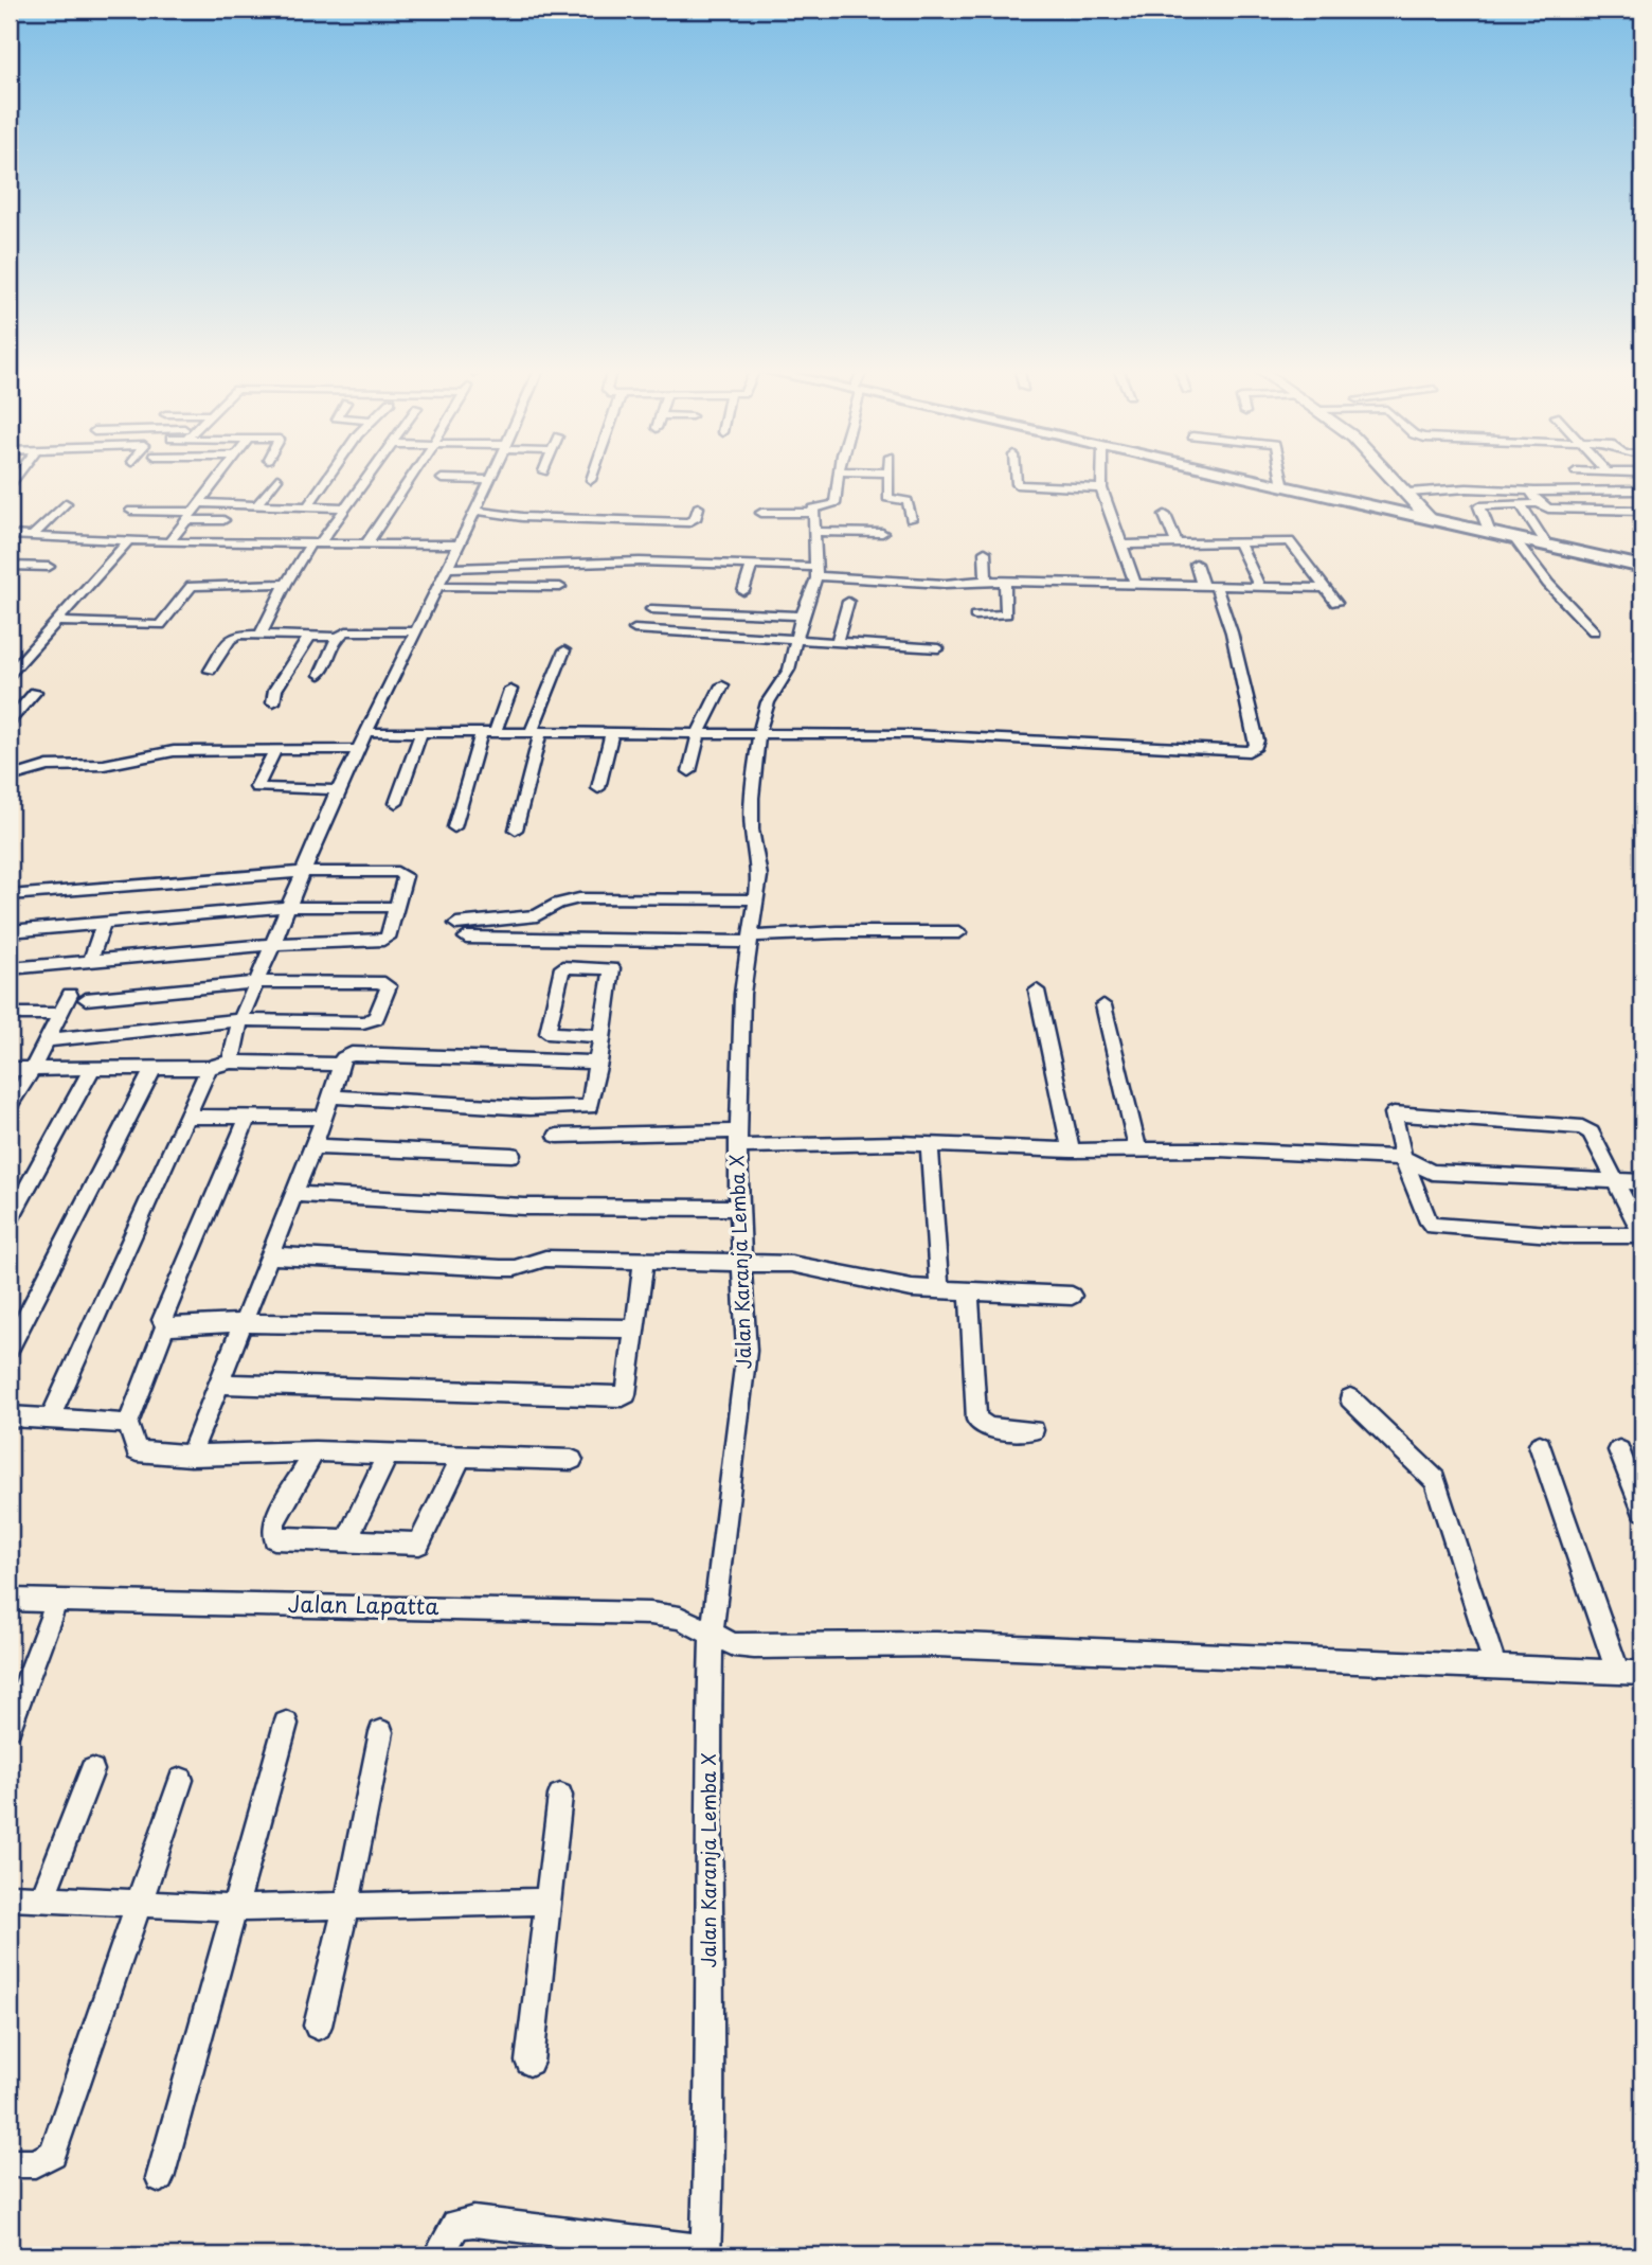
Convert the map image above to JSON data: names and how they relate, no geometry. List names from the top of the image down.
{
  "streets": {
    "street": ["Jalan Karanja Lemba X", "Jalan Lapatta"]
  },
  "crossings": [
    ["Jalan Karanja Lemba X", "Jalan Lapatta"]
  ]
}
